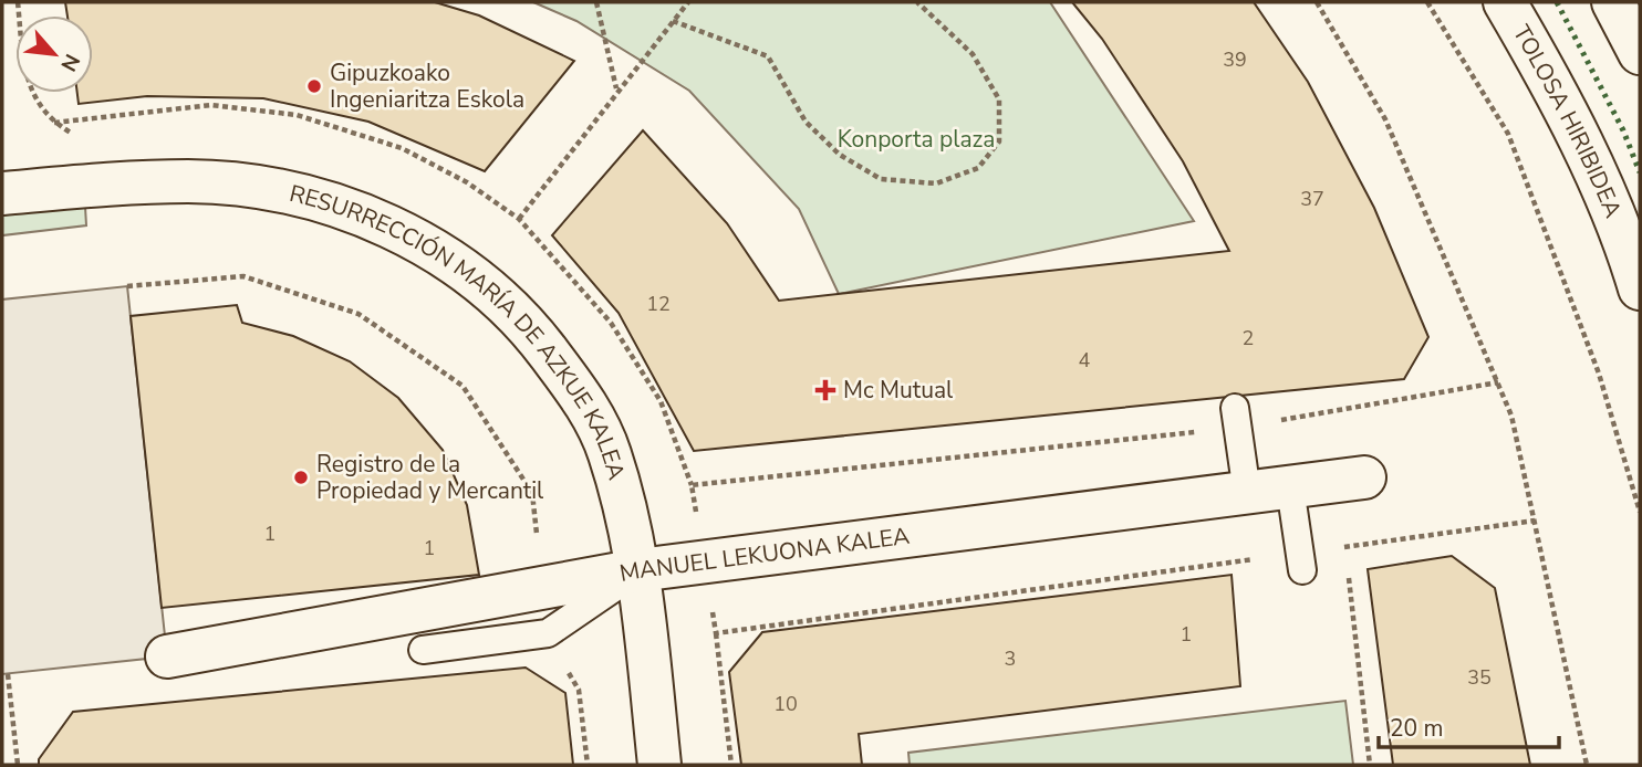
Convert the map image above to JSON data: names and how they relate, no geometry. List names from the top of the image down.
{
  "streets": {
    "street": ["TOLOSA HIRIBIDEA", "RESURRECCIÓN MARÍA DE AZKUE KALEA", "MANUEL LEKUONA KALEA"]
  },
  "crossings": [
    ["RESURRECCIÓN MARÍA DE AZKUE KALEA", "MANUEL LEKUONA KALEA"]
  ],
  "parks": ["Konporta plaza"],
  "places": {
    "other": ["Gipuzkoako Ingeniaritza Eskola", "Registro de la Propiedad y Mercantil"],
    "health": ["Mc Mutual"]
  },
  "house_numbers": [
    "39",
    "37",
    "12",
    "2",
    "4",
    "1",
    "1",
    "1",
    "3",
    "35",
    "10"
  ],
  "scale_bar": "20 m",
  "north": "bottom right"
}
